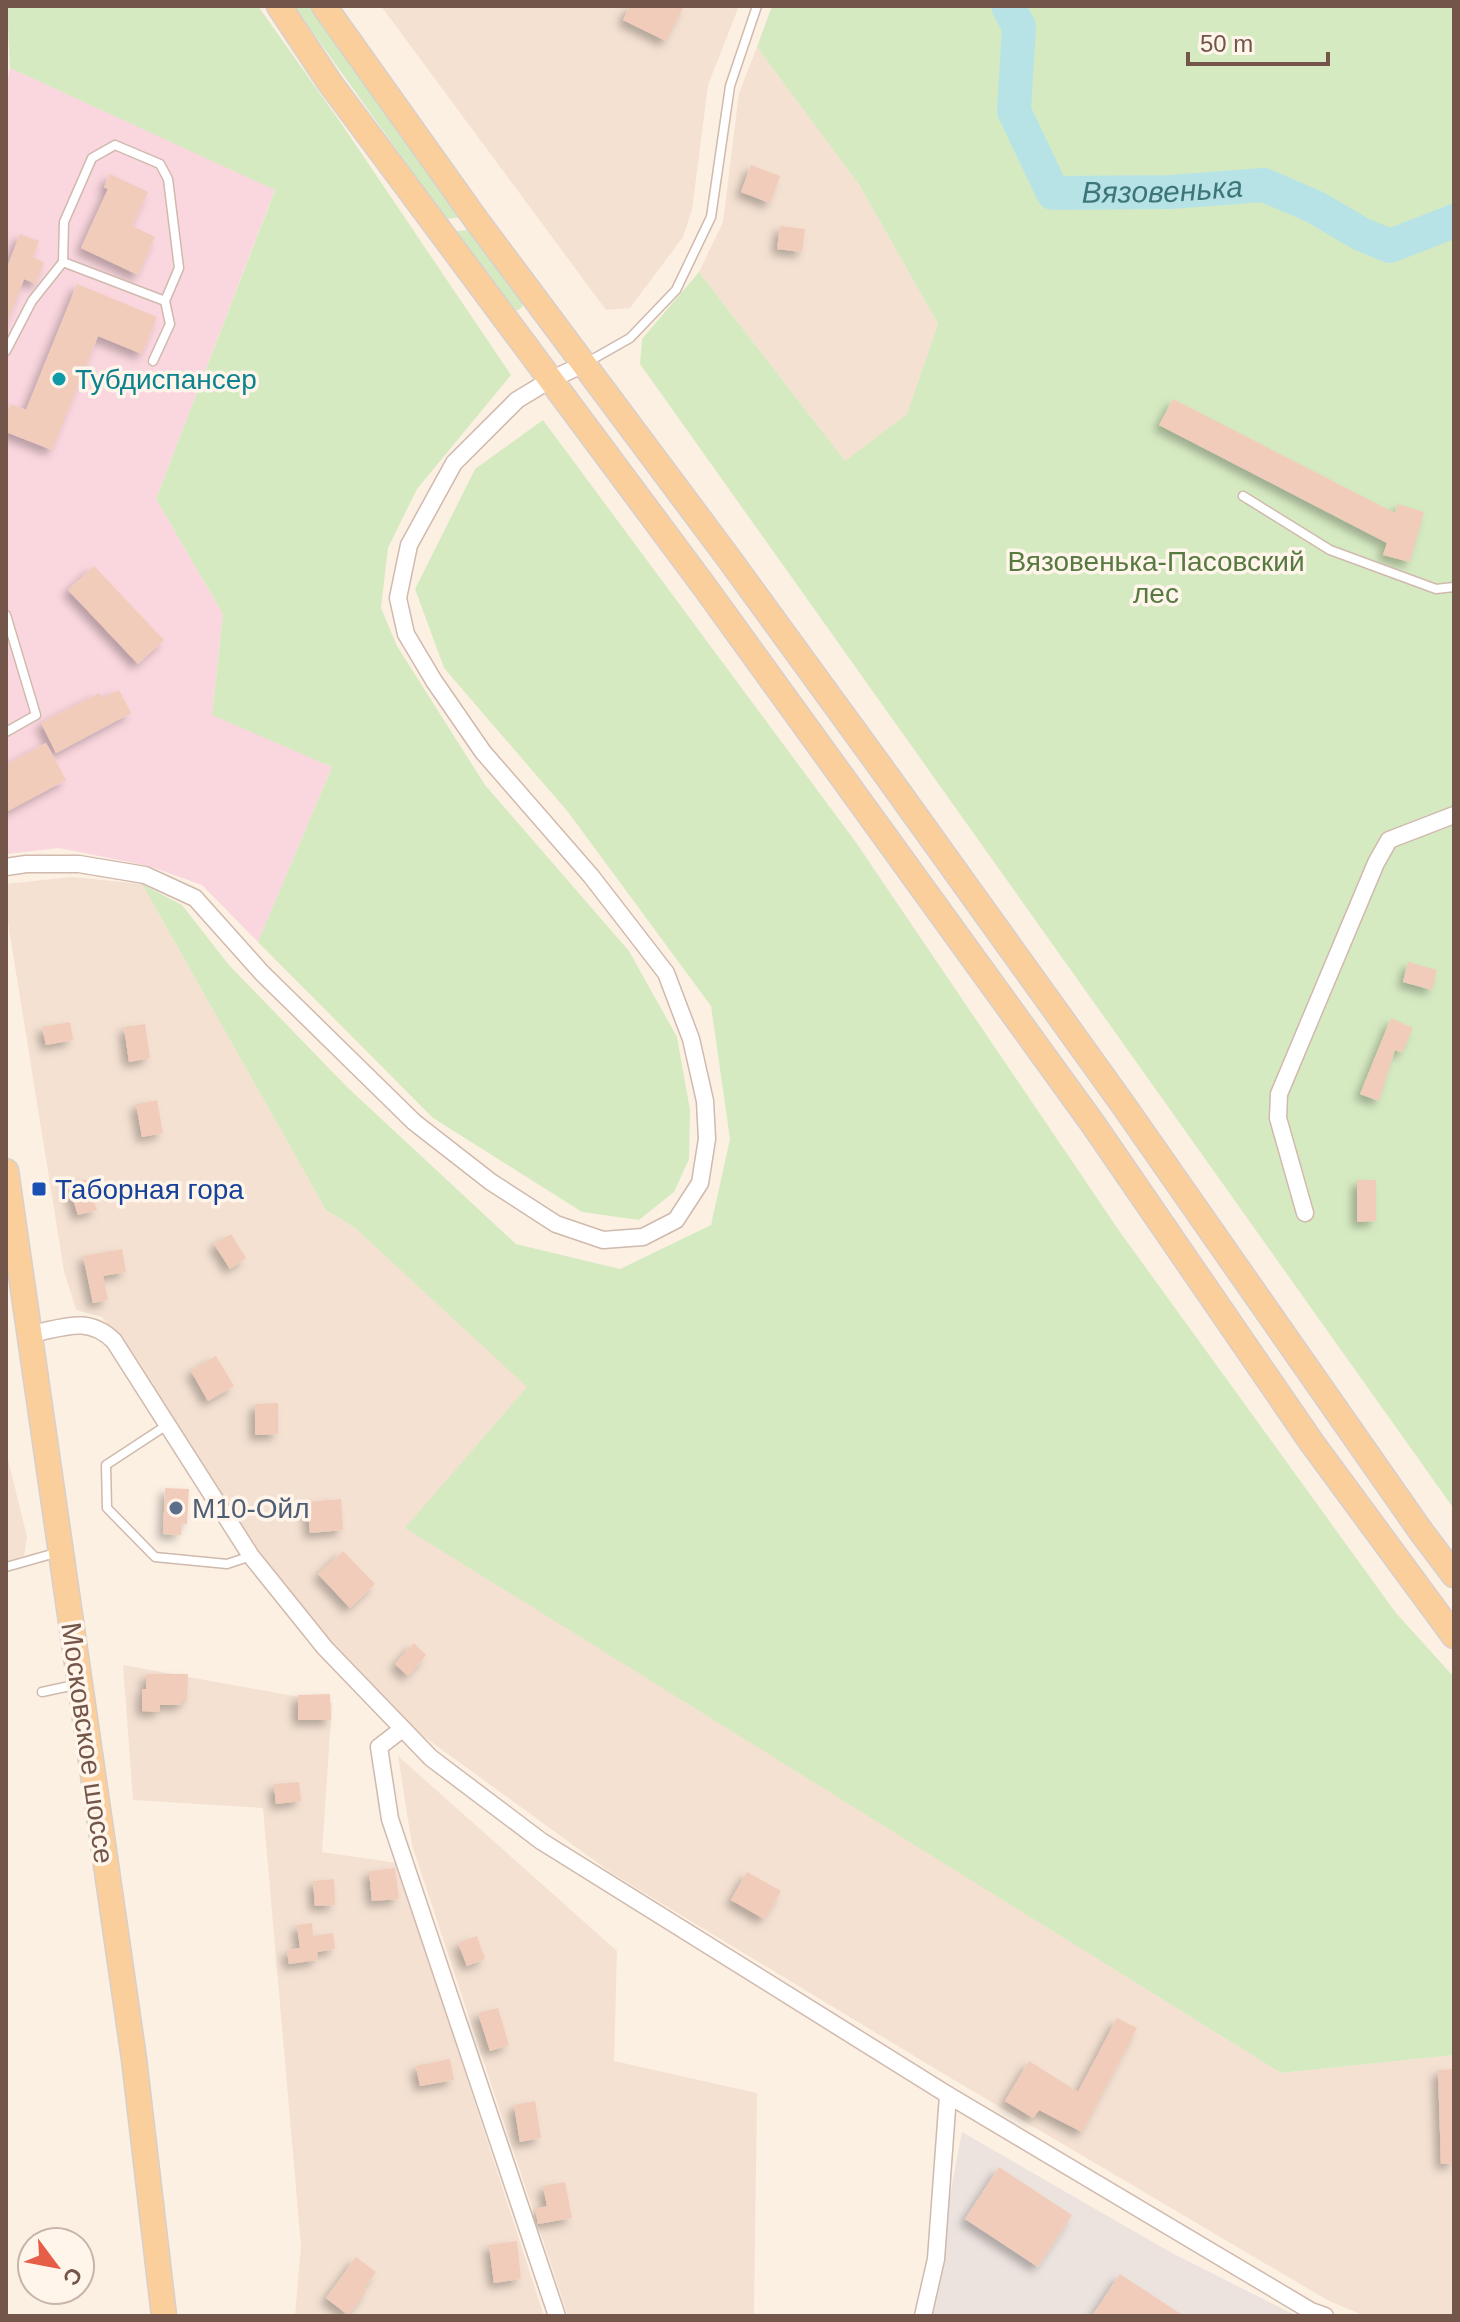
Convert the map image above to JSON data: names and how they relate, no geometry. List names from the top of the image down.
{
  "streets": {
    "main road": ["Московское шоссе"]
  },
  "water": ["Вязовенька"],
  "parks": ["Вязовенька-Пасовский лес"],
  "places": {
    "other": ["Тубдиспансер", "М10-Ойл"],
    "transit": ["Таборная гора"]
  },
  "scale_bar": "50 m",
  "north": "bottom right"
}
